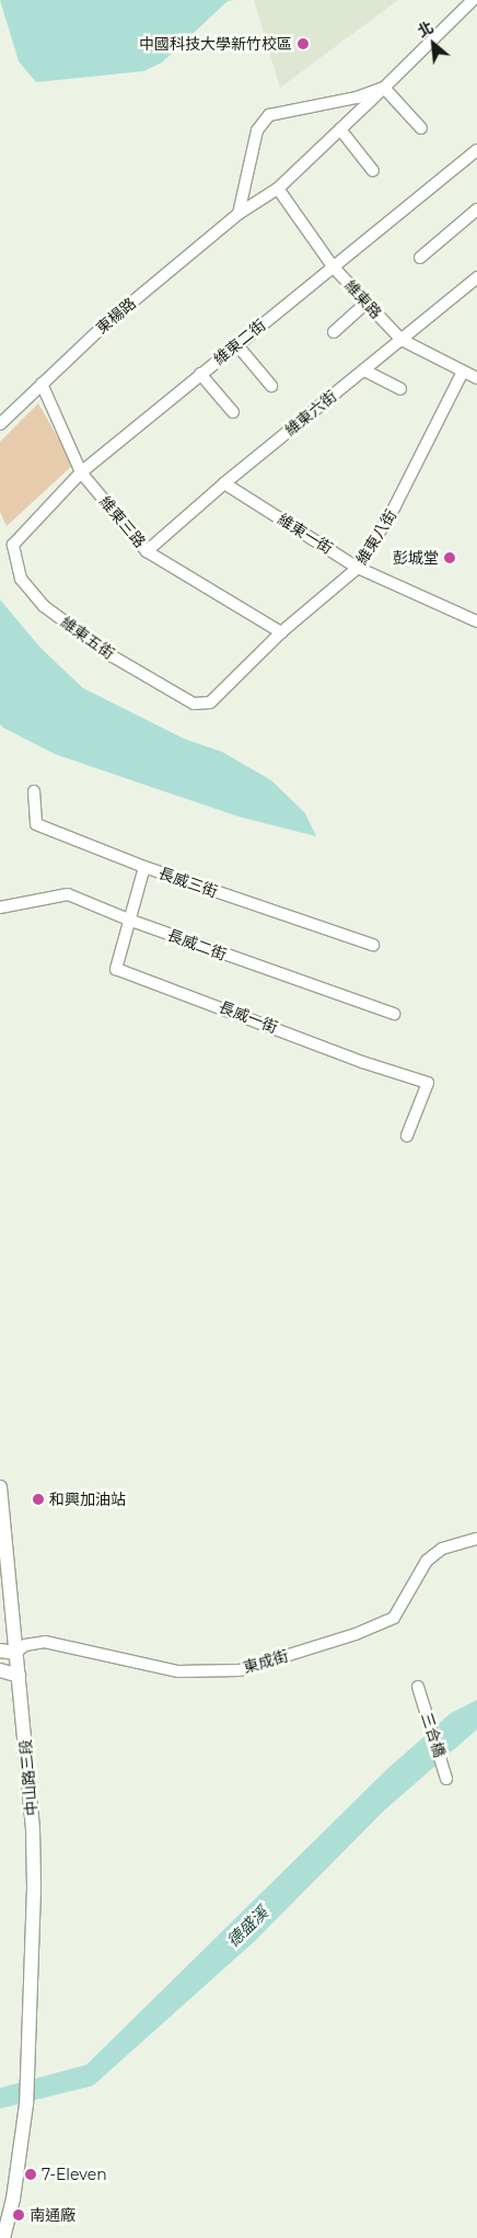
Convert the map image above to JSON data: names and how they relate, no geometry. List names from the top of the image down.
{
  "streets": {
    "street": [
      "維東路",
      "東楊路",
      "維東二街",
      "維東六街",
      "維東三路",
      "維東一街",
      "維東八街",
      "維東五街",
      "長威三街",
      "長威二街",
      "長威一街",
      "東成街",
      "三合橋",
      "中山路三段"
    ]
  },
  "crossings": [
    ["維東路", "東楊路"],
    ["維東路", "維東二街"],
    ["維東路", "維東六街"],
    ["維東路", "維東八街"],
    ["東楊路", "維東三路"],
    ["維東二街", "維東三路"],
    ["維東二街", "維東五街"],
    ["維東六街", "維東三路"],
    ["維東六街", "維東一街"],
    ["維東三路", "維東八街"],
    ["維東一街", "維東八街"],
    ["維東八街", "維東五街"],
    ["長威三街", "長威一街"],
    ["長威二街", "長威一街"],
    ["東成街", "中山路三段"]
  ],
  "water": ["德盛溪"],
  "places": [
    "中國科技大學新竹校區",
    "彭城堂",
    "和興加油站",
    "7-Eleven",
    "南通廠"
  ],
  "north": "top left"
}
